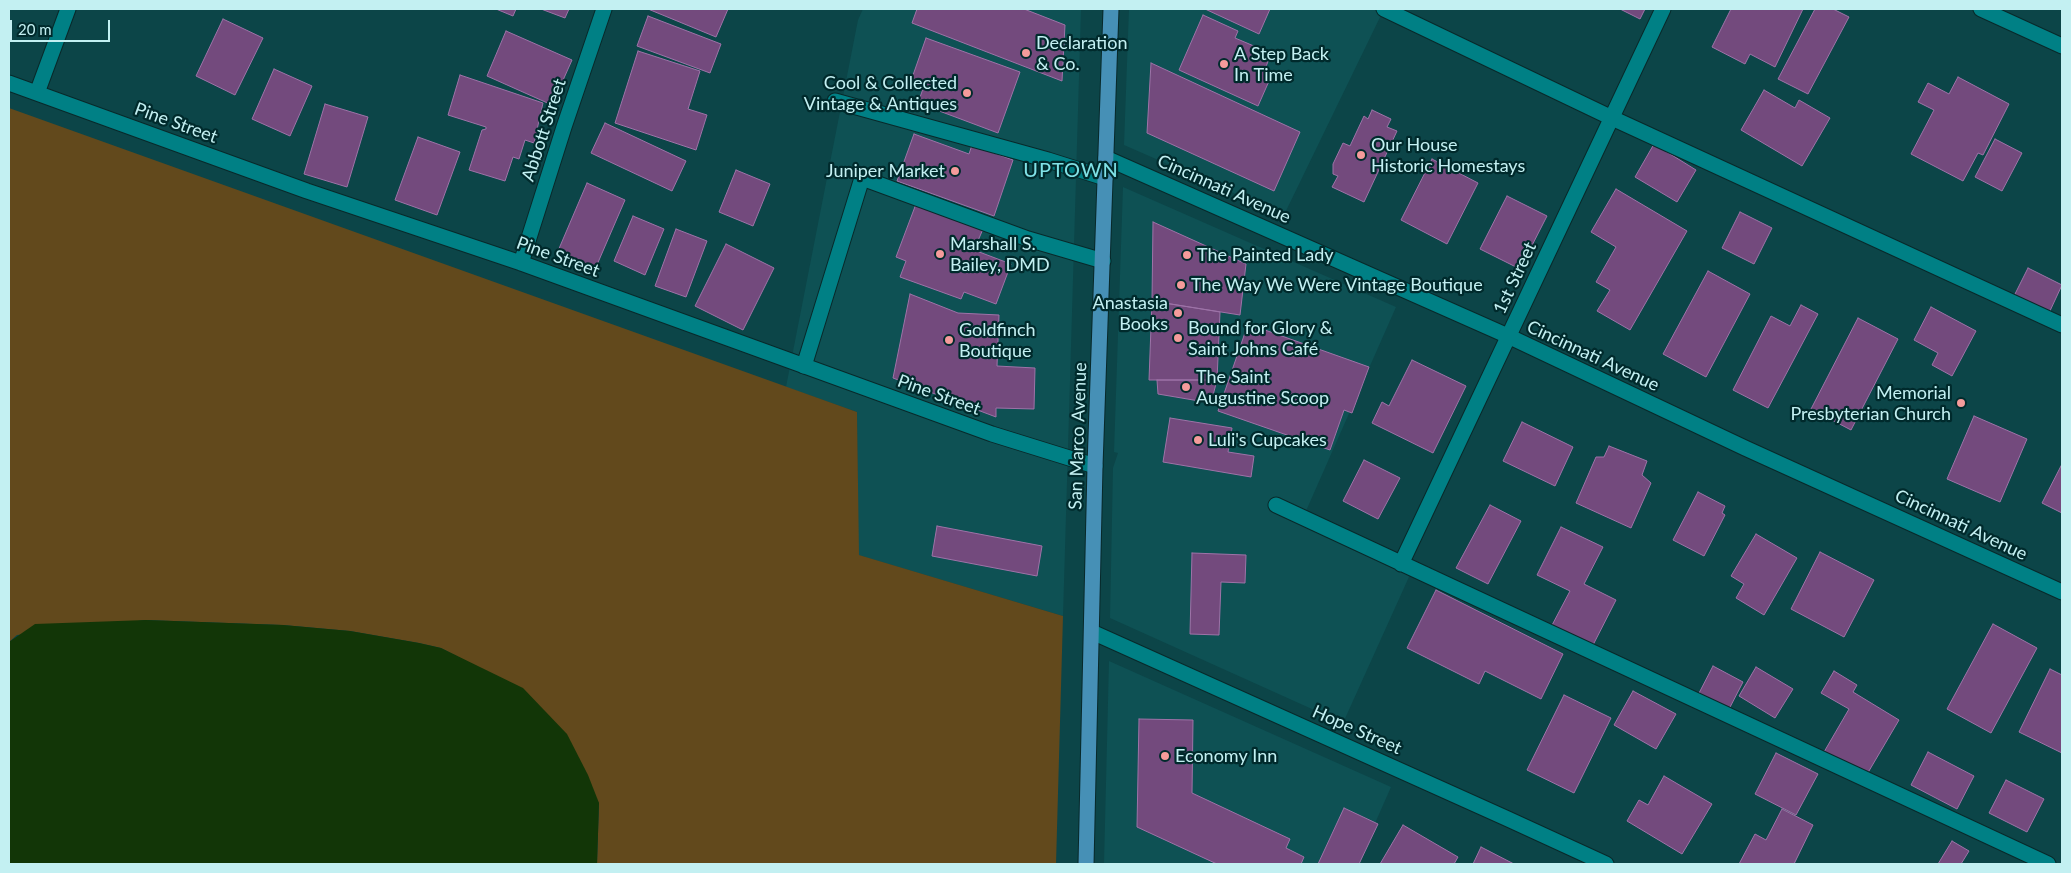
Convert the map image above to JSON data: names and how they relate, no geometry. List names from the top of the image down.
{
  "streets": {
    "main road": ["San Marco Avenue"],
    "street": [
      "Pine Street",
      "Abbott Street",
      "Cincinnati Avenue",
      "1st Street",
      "Hope Street"
    ]
  },
  "crossings": [
    ["Pine Street", "Abbott Street"],
    ["Pine Street", "San Marco Avenue"],
    ["Cincinnati Avenue", "1st Street"],
    ["Cincinnati Avenue", "San Marco Avenue"],
    ["San Marco Avenue", "Hope Street"]
  ],
  "districts": ["UPTOWN"],
  "places": [
    "Declaration & Co.",
    "A Step Back In Time",
    "Cool & Collected Vintage & Antiques",
    "Our House Historic Homestays",
    "Juniper Market",
    "Marshall S. Bailey, DMD",
    "The Painted Lady",
    "The Way We Were Vintage Boutique",
    "Anastasia Books",
    "Bound for Glory & Saint Johns Café",
    "Goldfinch Boutique",
    "The Saint Augustine Scoop",
    "Memorial Presbyterian Church",
    "Luli's Cupcakes",
    "Economy Inn"
  ],
  "scale_bar": "20 m"
}
